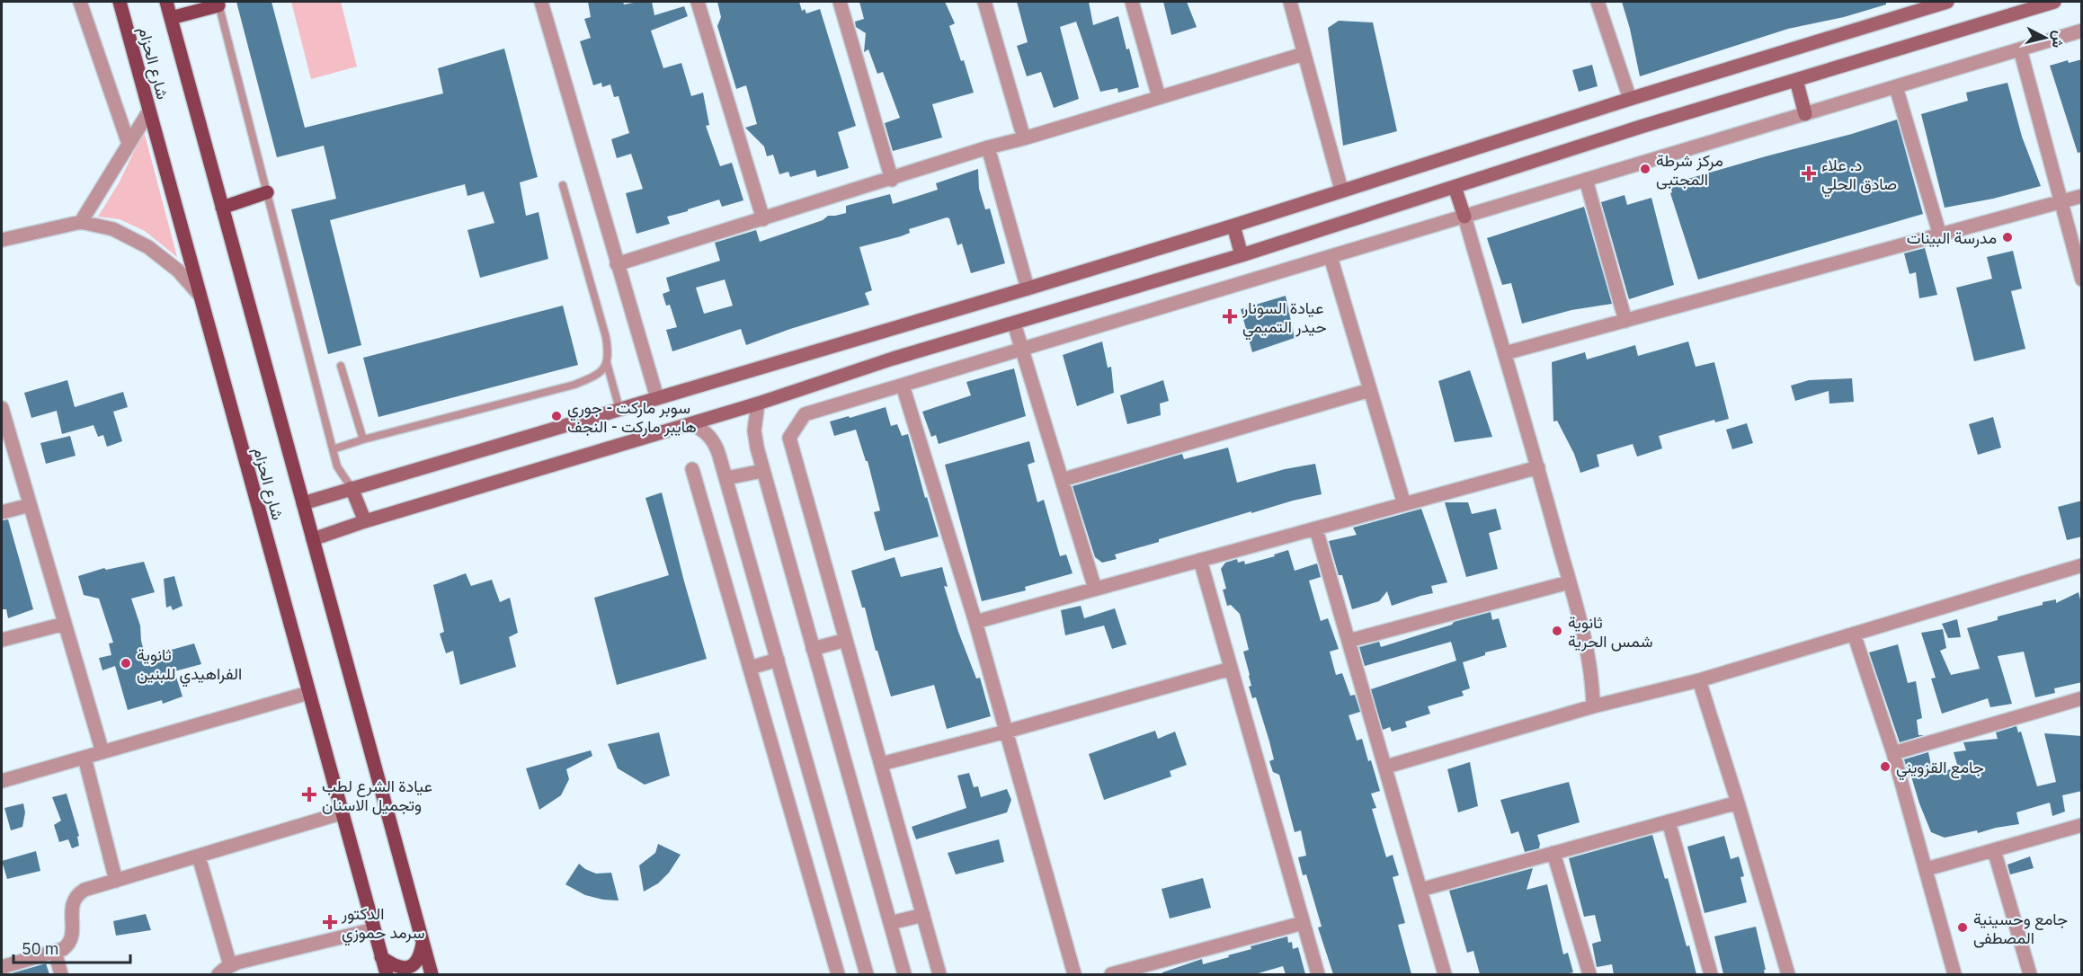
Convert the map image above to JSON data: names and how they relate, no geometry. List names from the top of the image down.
{
  "streets": {
    "main road": ["شارع الحزام"]
  },
  "places": {
    "other": [
      "مركز شرطة المجتبى",
      "مدرسة البينات",
      "سوبر ماركت - جوري هايبر ماركت - النجف",
      "ثانوية شمس الحرية",
      "ثانوية الفراهيدي للبنين",
      "جامع القزويني",
      "جامع وحسينية المصطفى"
    ],
    "health": [
      "د. علاء صادق الحلي",
      "عيادة السونار حيدر التميمي",
      "عيادة الشرع لطب وتجميل الاسنان",
      "الدكتور سرمد حموزي"
    ]
  },
  "scale_bar": "50 m",
  "north": "right"
}
